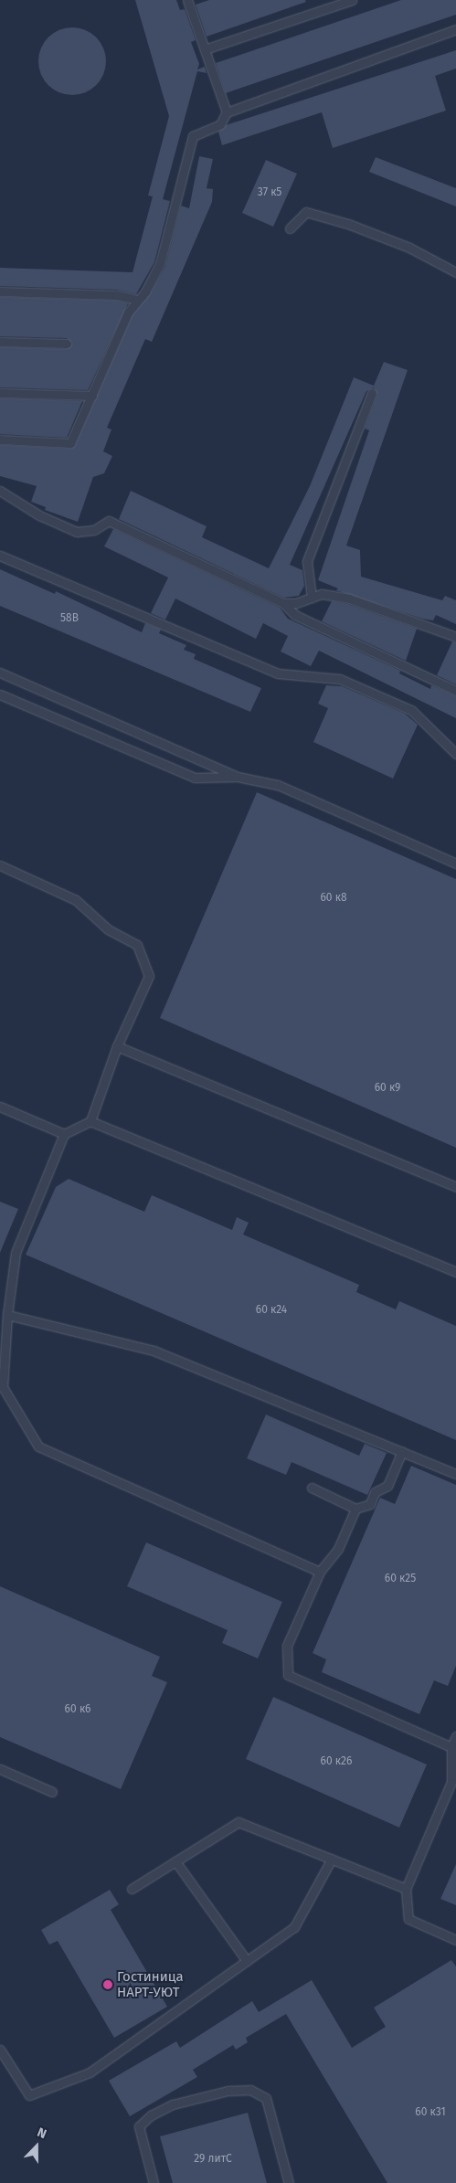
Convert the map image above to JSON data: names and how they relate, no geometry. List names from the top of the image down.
{
  "places": ["Гостиница НАРТ-УЮТ"],
  "house_numbers": [
    "37 к5",
    "58В",
    "60 к8",
    "60 к9",
    "60 к24",
    "60 к25",
    "60 к6",
    "60 к26",
    "60 к31",
    "29 литС"
  ],
  "north": "top"
}
